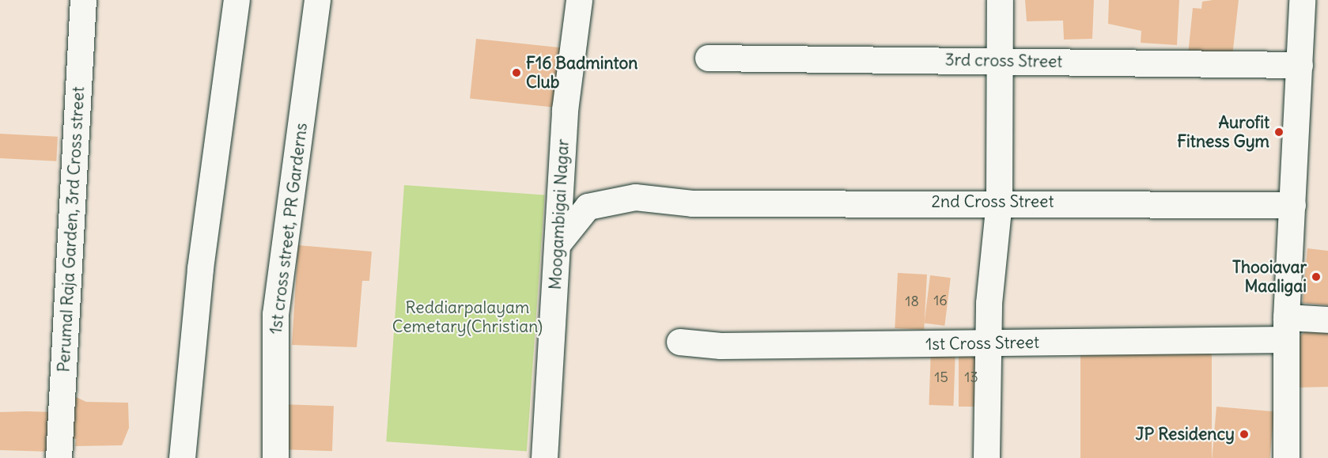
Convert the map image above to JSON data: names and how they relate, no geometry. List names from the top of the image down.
{
  "streets": {
    "street": [
      "3rd cross Street",
      "2nd Cross Street",
      "Moogambigai Nagar",
      "1st cross street, PR Garderns",
      "Perumal Raja Garden, 3rd Cross street",
      "1st Cross Street"
    ]
  },
  "crossings": [
    ["2nd Cross Street", "Moogambigai Nagar"]
  ],
  "parks": ["Reddiarpalayam Cemetary(Christian)"],
  "places": [
    "F16 Badminton Club",
    "Aurofit Fitness Gym",
    "Thooiavar Maaligai",
    "JP Residency"
  ],
  "house_numbers": [
    "16",
    "18",
    "15",
    "13"
  ]
}
